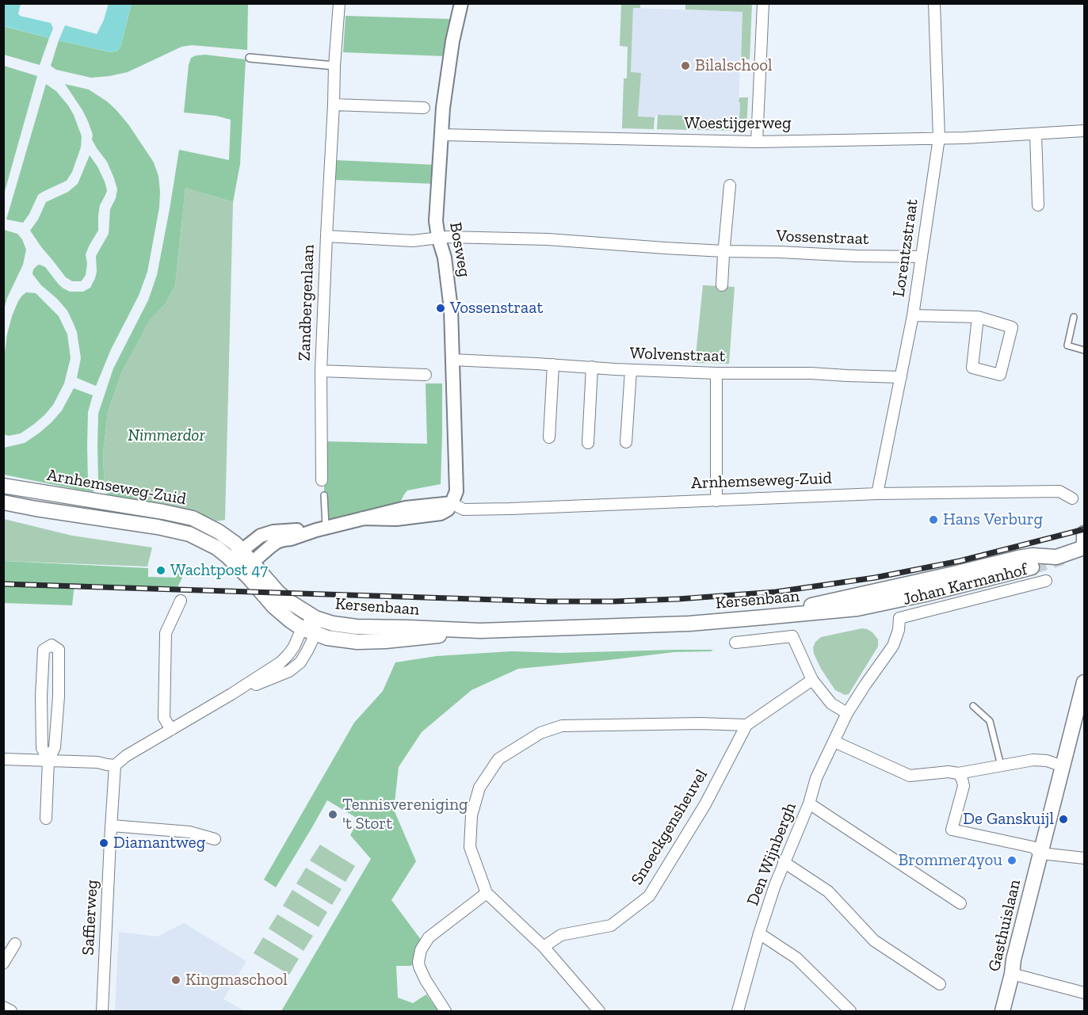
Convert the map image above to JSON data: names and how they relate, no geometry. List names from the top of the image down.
{
  "streets": {
    "main road": ["Arnhemseweg-Zuid", "Kersenbaan", "Gasthuislaan"],
    "street": [
      "Woestijgerweg",
      "Vossenstraat",
      "Lorentzstraat",
      "Bosweg",
      "Zandbergenlaan",
      "Wolvenstraat",
      "Johan Karmanhof",
      "Snoeckgensheuvel",
      "Den Wijnbergh",
      "Saffierweg"
    ]
  },
  "crossings": [
    ["Woestijgerweg", "Lorentzstraat"],
    ["Woestijgerweg", "Bosweg"],
    ["Vossenstraat", "Lorentzstraat"],
    ["Vossenstraat", "Bosweg"],
    ["Vossenstraat", "Zandbergenlaan"],
    ["Lorentzstraat", "Wolvenstraat"],
    ["Lorentzstraat", "Arnhemseweg-Zuid"],
    ["Bosweg", "Zandbergenlaan"],
    ["Bosweg", "Wolvenstraat"],
    ["Bosweg", "Arnhemseweg-Zuid"],
    ["Arnhemseweg-Zuid", "Kersenbaan"],
    ["Johan Karmanhof", "Den Wijnbergh"]
  ],
  "parks": ["Nimmerdor"],
  "places": [
    "Bilalschool",
    "Vossenstraat",
    "Hans Verburg",
    "Wachtpost 47",
    "Tennisvereniging 't Stort",
    "De Ganskuijl",
    "Diamantweg",
    "Brommer4you",
    "Kingmaschool"
  ]
}
